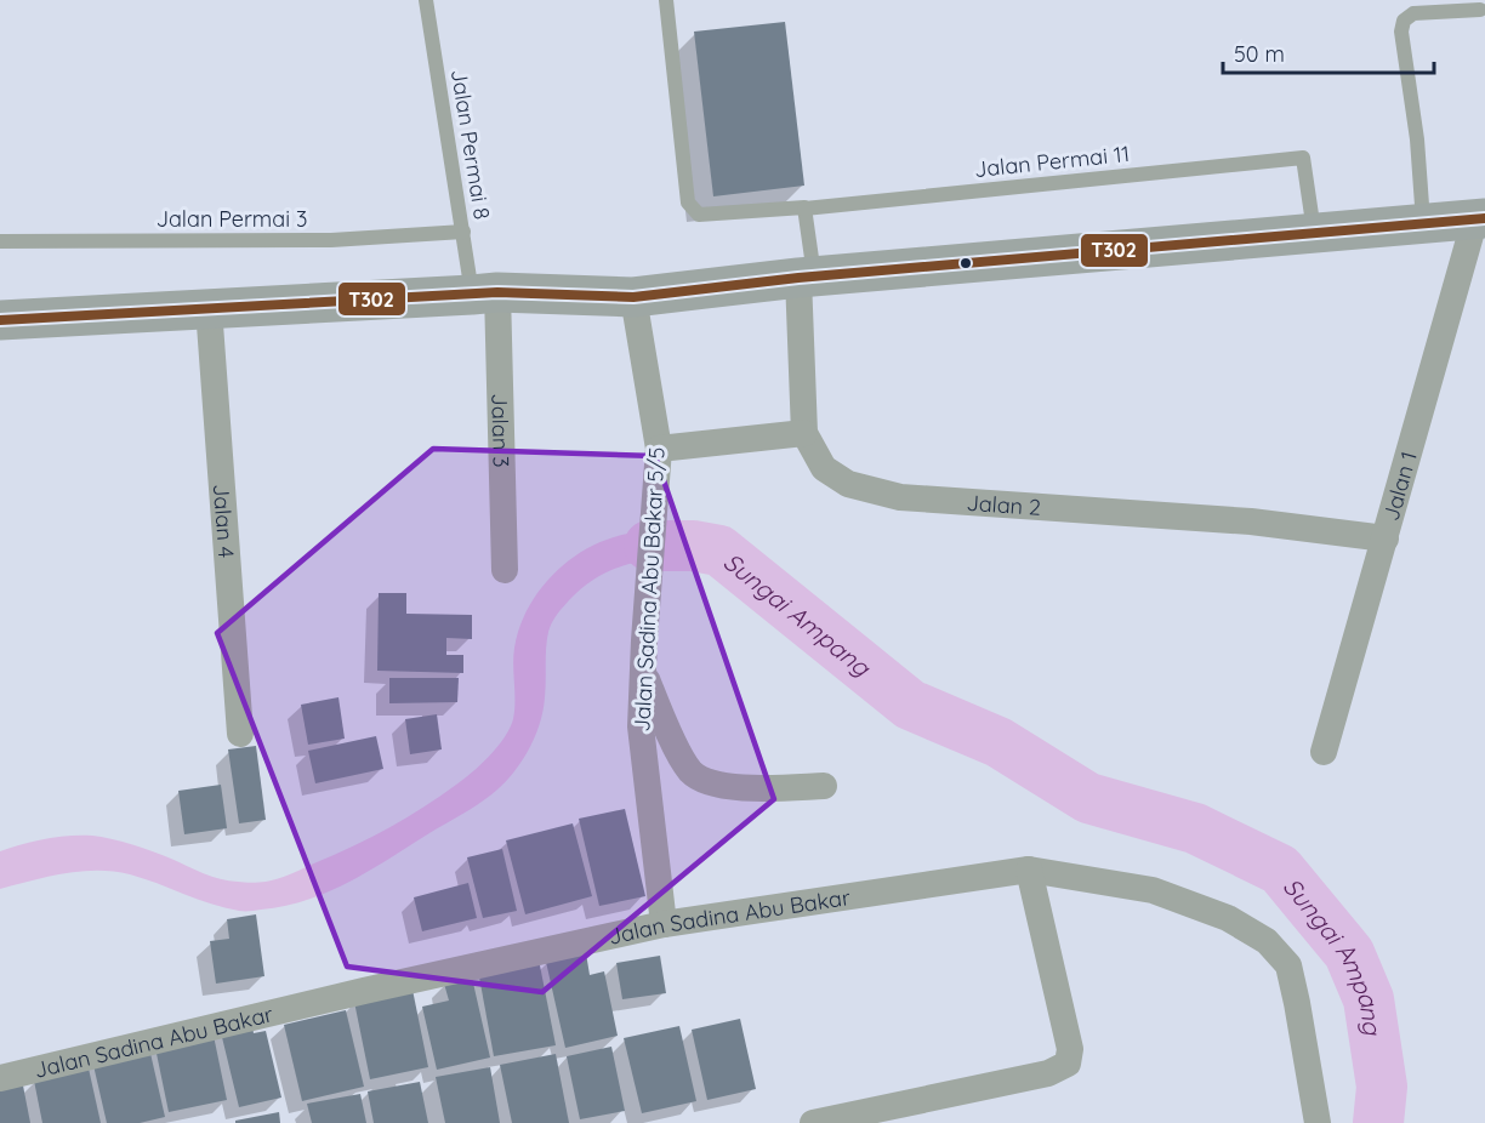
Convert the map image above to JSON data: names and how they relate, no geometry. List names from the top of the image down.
{
  "streets": {
    "street": [
      "Jalan 3",
      "Jalan 1",
      "Jalan 2",
      "Jalan 4",
      "Jalan Sadina Abu Bakar 5/5",
      "Jalan Sadina Abu Bakar"
    ],
    "lane": ["Jalan Permai 8", "Jalan Permai 11", "Jalan Permai 3"]
  },
  "crossings": [
    ["Jalan Permai 8", "Jalan Permai 3"],
    ["Jalan Permai 8", "Jalan 3"],
    ["Jalan 1", "Jalan 2"],
    ["Jalan Sadina Abu Bakar 5/5", "Jalan Sadina Abu Bakar"]
  ],
  "water": ["Sungai Ampang"],
  "lines": ["transit line T302"],
  "scale_bar": "50 m"
}
